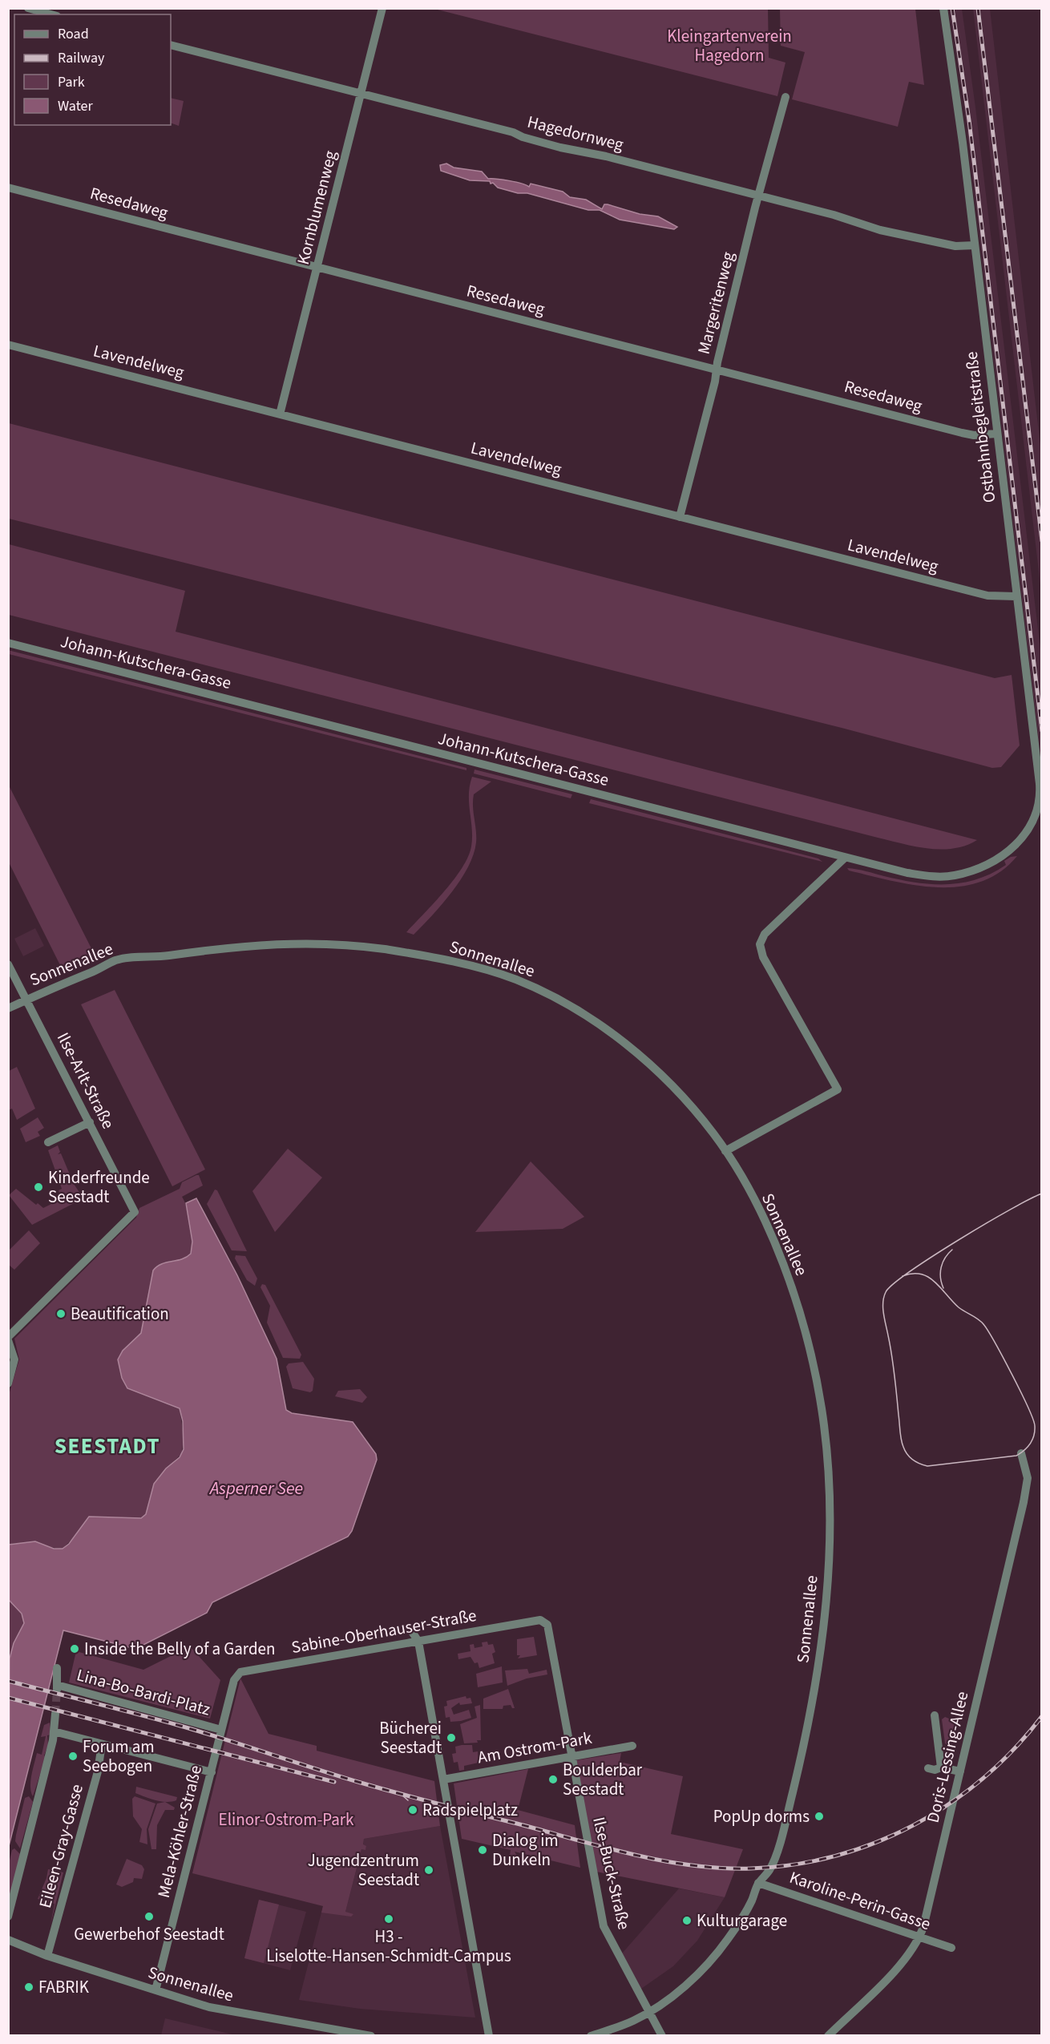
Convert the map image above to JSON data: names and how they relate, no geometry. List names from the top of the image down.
{
  "streets": {
    "street": [
      "Hagedornweg",
      "Resedaweg",
      "Kornblumenweg",
      "Margeritenweg",
      "Lavendelweg",
      "Ostbahnbegleitstraße",
      "Johann-Kutschera-Gasse",
      "Sonnenallee",
      "Ilse-Arlt-Straße",
      "Sabine-Oberhauser-Straße",
      "Lina-Bo-Bardi-Platz",
      "Am Ostrom-Park",
      "Doris-Lessing-Allee",
      "Mela-Köhler-Straße",
      "Eileen-Gray-Gasse",
      "Ilse-Buck-Straße",
      "Karoline-Perin-Gasse"
    ]
  },
  "crossings": [
    ["Hagedornweg", "Kornblumenweg"],
    ["Hagedornweg", "Margeritenweg"],
    ["Hagedornweg", "Ostbahnbegleitstraße"],
    ["Resedaweg", "Kornblumenweg"],
    ["Resedaweg", "Margeritenweg"],
    ["Resedaweg", "Ostbahnbegleitstraße"],
    ["Kornblumenweg", "Lavendelweg"],
    ["Margeritenweg", "Lavendelweg"],
    ["Lavendelweg", "Ostbahnbegleitstraße"],
    ["Ostbahnbegleitstraße", "Johann-Kutschera-Gasse"],
    ["Sonnenallee", "Ilse-Arlt-Straße"],
    ["Sonnenallee", "Mela-Köhler-Straße"],
    ["Sonnenallee", "Eileen-Gray-Gasse"],
    ["Sonnenallee", "Ilse-Buck-Straße"],
    ["Sonnenallee", "Karoline-Perin-Gasse"],
    ["Sabine-Oberhauser-Straße", "Mela-Köhler-Straße"],
    ["Sabine-Oberhauser-Straße", "Ilse-Buck-Straße"],
    ["Lina-Bo-Bardi-Platz", "Mela-Köhler-Straße"],
    ["Am Ostrom-Park", "Ilse-Buck-Straße"],
    ["Doris-Lessing-Allee", "Karoline-Perin-Gasse"]
  ],
  "districts": ["SEESTADT"],
  "water": ["Asperner See"],
  "parks": ["Kleingartenverein Hagedorn", "Elinor-Ostrom-Park"],
  "places": [
    "Kinderfreunde Seestadt",
    "Beautification",
    "Inside the Belly of a Garden",
    "Bücherei Seestadt",
    "Forum am Seebogen",
    "Boulderbar Seestadt",
    "Radspielplatz",
    "PopUp dorms",
    "Dialog im Dunkeln",
    "Jugendzentrum Seestadt",
    "Gewerbehof Seestadt",
    "H3 - Liselotte-Hansen-Schmidt-Campus",
    "Kulturgarage",
    "FABRIK"
  ],
  "legend": [
    "Road",
    "Railway",
    "Park",
    "Water"
  ]
}
